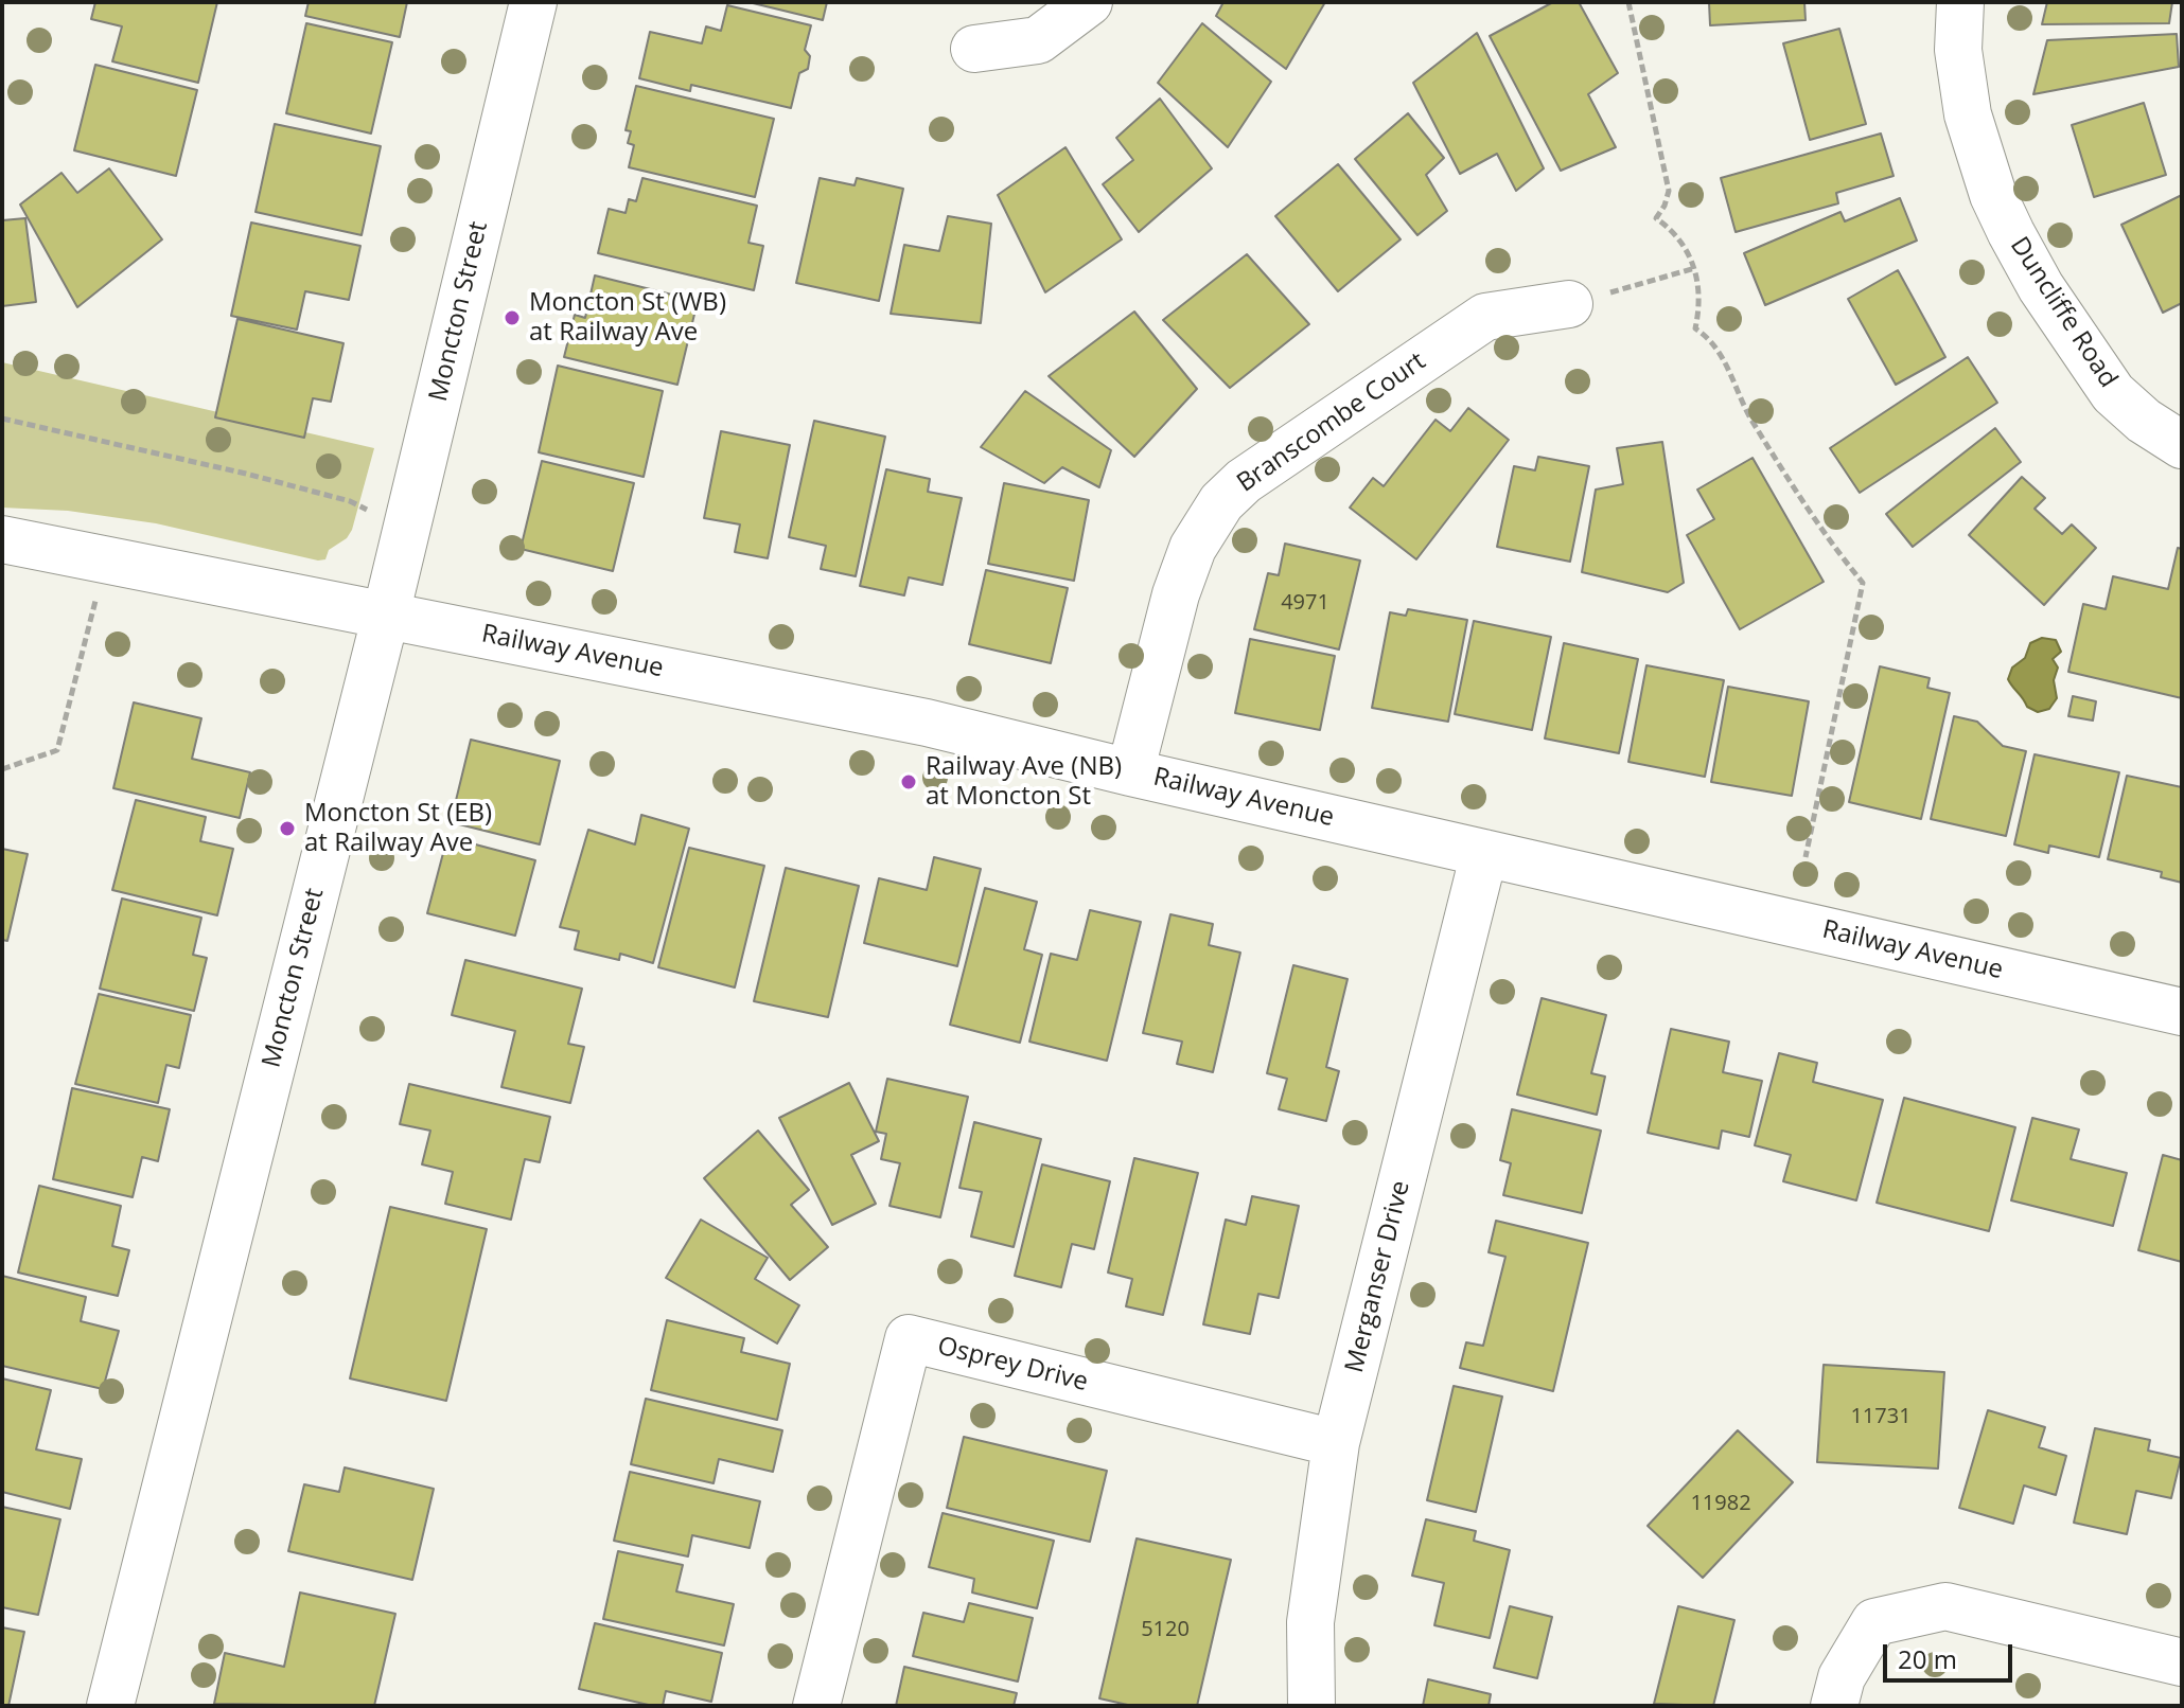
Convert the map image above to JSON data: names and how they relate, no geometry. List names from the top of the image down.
{
  "streets": {
    "street": [
      "Moncton Street",
      "Duncliffe Road",
      "Branscombe Court",
      "Railway Avenue",
      "Merganser Drive",
      "Osprey Drive"
    ]
  },
  "crossings": [
    ["Moncton Street", "Railway Avenue"],
    ["Branscombe Court", "Railway Avenue"],
    ["Railway Avenue", "Merganser Drive"],
    ["Merganser Drive", "Osprey Drive"]
  ],
  "places": ["Moncton St (WB) at Railway Ave", "Railway Ave (NB) at Moncton St", "Moncton St (EB) at Railway Ave"],
  "house_numbers": [
    "4971",
    "11731",
    "11982",
    "5120"
  ],
  "scale_bar": "20 m"
}
